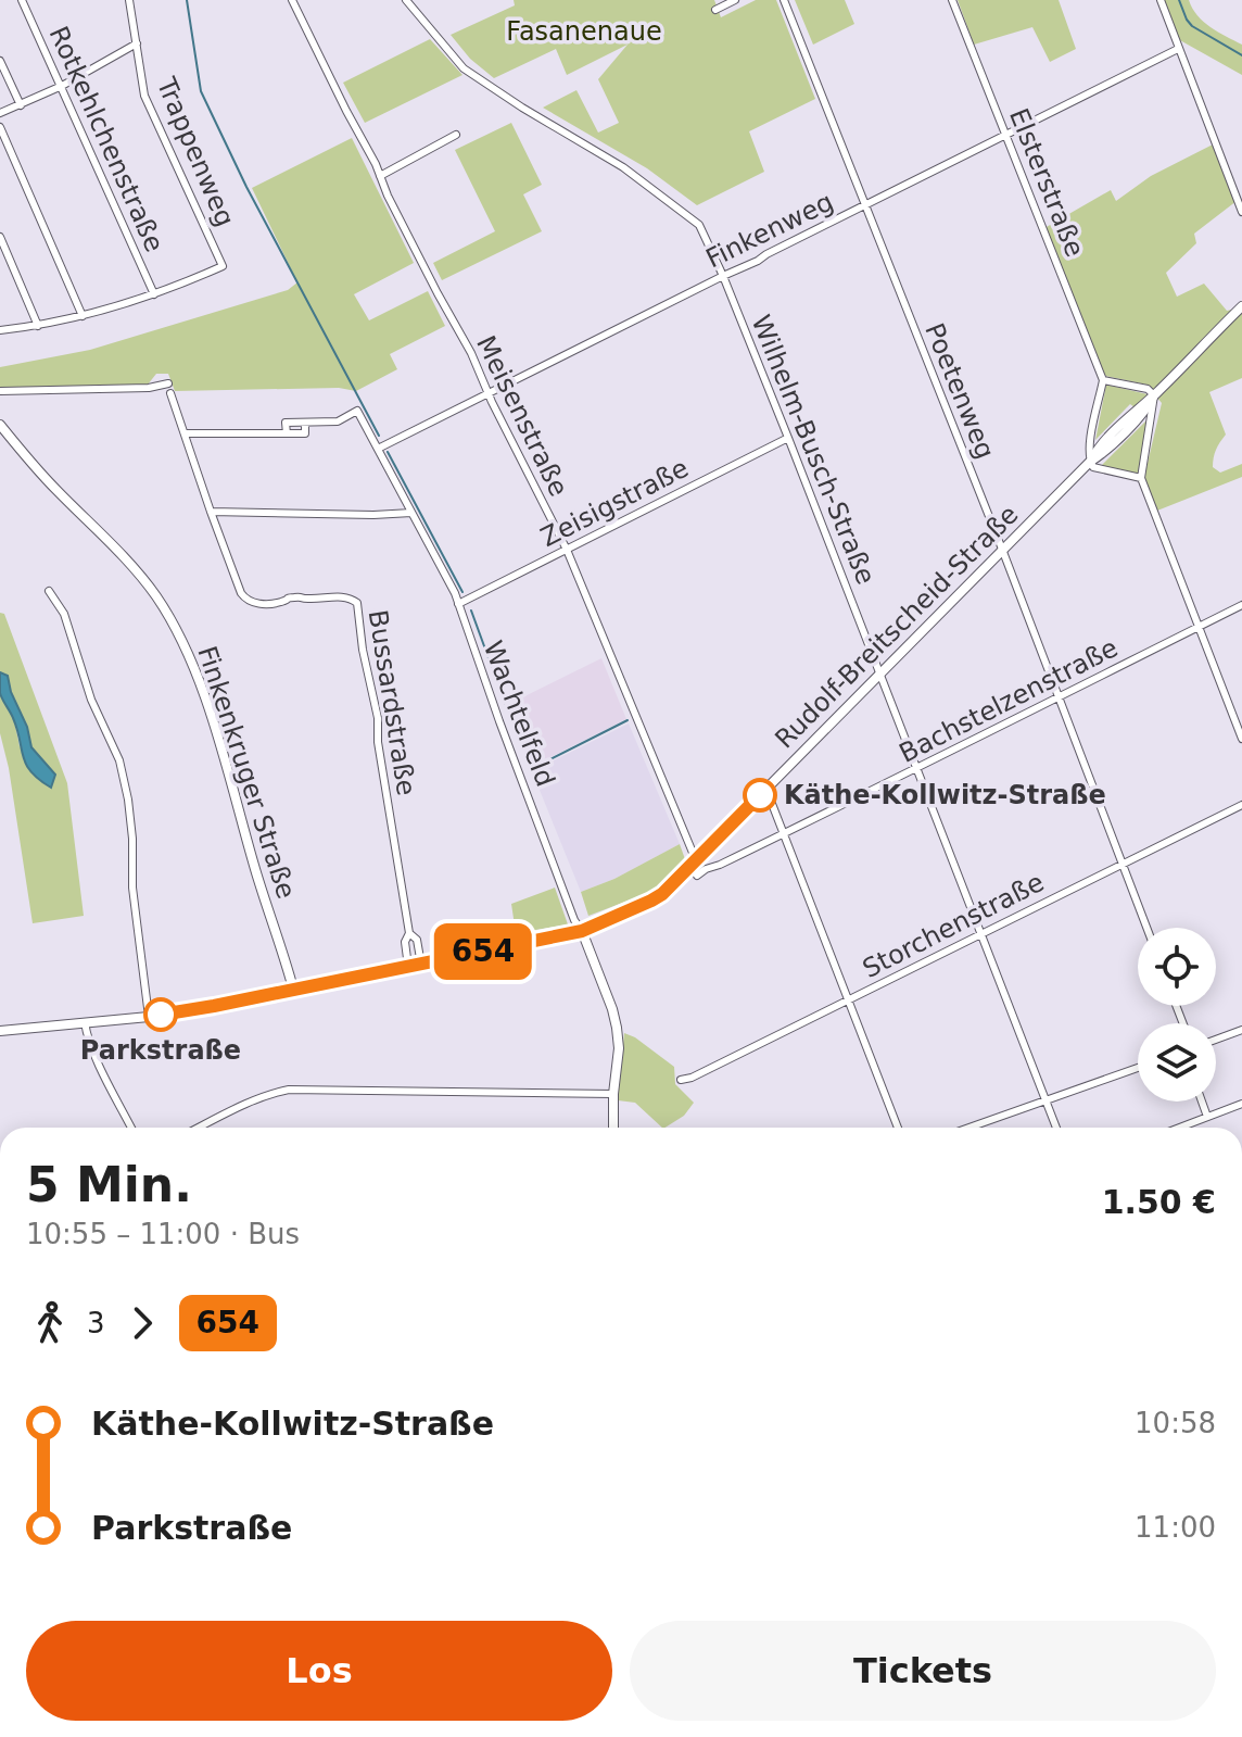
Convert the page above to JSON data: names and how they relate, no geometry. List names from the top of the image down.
{
  "streets": {
    "street": [
      "Rotkehlchenstraße",
      "Trappenweg",
      "Elsterstraße",
      "Finkenweg",
      "Poetenweg",
      "Meisenstraße",
      "Wilhelm-Busch-Straße",
      "Zeisigstraße",
      "Rudolf-Breitscheid-Straße",
      "Bachstelzenstraße",
      "Bussardstraße",
      "Wachtelfeld",
      "Finkenkruger Straße",
      "Storchenstraße"
    ]
  },
  "crossings": [
    ["Rotkehlchenstraße", "Trappenweg"],
    ["Elsterstraße", "Finkenweg"],
    ["Finkenweg", "Poetenweg"],
    ["Finkenweg", "Meisenstraße"],
    ["Finkenweg", "Wilhelm-Busch-Straße"],
    ["Finkenweg", "Wachtelfeld"],
    ["Poetenweg", "Rudolf-Breitscheid-Straße"],
    ["Poetenweg", "Bachstelzenstraße"],
    ["Poetenweg", "Storchenstraße"],
    ["Meisenstraße", "Zeisigstraße"],
    ["Meisenstraße", "Rudolf-Breitscheid-Straße"],
    ["Wilhelm-Busch-Straße", "Zeisigstraße"],
    ["Wilhelm-Busch-Straße", "Rudolf-Breitscheid-Straße"],
    ["Wilhelm-Busch-Straße", "Bachstelzenstraße"],
    ["Wilhelm-Busch-Straße", "Storchenstraße"],
    ["Zeisigstraße", "Wachtelfeld"],
    ["Rudolf-Breitscheid-Straße", "Bussardstraße"],
    ["Rudolf-Breitscheid-Straße", "Wachtelfeld"],
    ["Rudolf-Breitscheid-Straße", "Finkenkruger Straße"],
    ["Bussardstraße", "Wachtelfeld"]
  ],
  "parks": ["Fasanenaue"],
  "places": ["Käthe-Kollwitz-Straße", "Parkstraße"],
  "lines": ["bus line 654"],
  "page": {
    "on_map": "654",
    "heading": ["5 Min.", "10:55 – 11:00 · Bus", "1.50 €"],
    "legs": ["3", "654"],
    "list": [
      {
        "name": "Käthe-Kollwitz-Straße",
        "value": "10:58"
      },
      {
        "name": "Parkstraße",
        "value": "11:00"
      }
    ],
    "buttons": ["Los", "Tickets"]
  }
}
